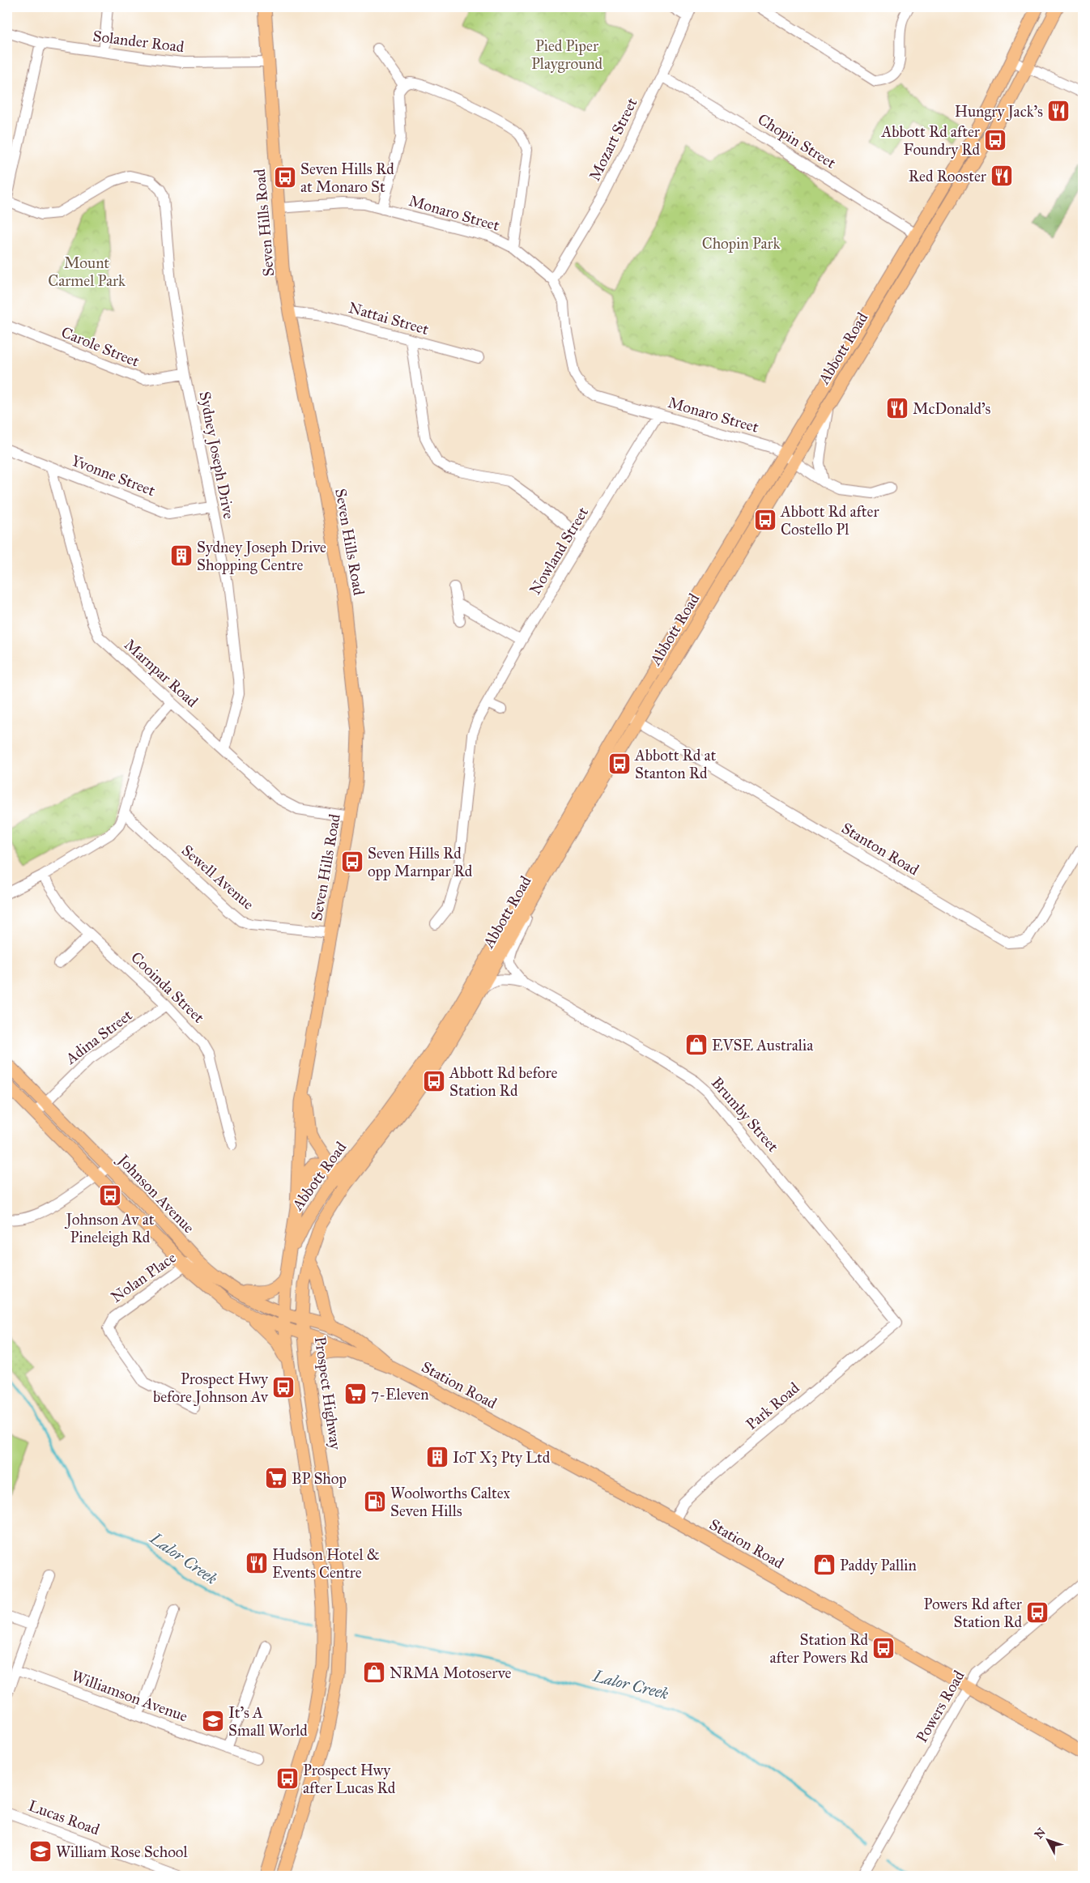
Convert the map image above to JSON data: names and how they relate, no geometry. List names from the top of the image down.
{
  "streets": {
    "main road": [
      "Seven Hills Road",
      "Abbott Road",
      "Johnson Avenue",
      "Station Road",
      "Prospect Highway"
    ],
    "street": [
      "Solander Road",
      "Mozart Street",
      "Chopin Street",
      "Monaro Street",
      "Nattai Street",
      "Carole Street",
      "Sydney Joseph Drive",
      "Yvonne Street",
      "Nowland Street",
      "Marnpar Road",
      "Stanton Road",
      "Sewell Avenue",
      "Cooinda Street",
      "Adina Street",
      "Brumby Street",
      "Nolan Place",
      "Park Road",
      "Williamson Avenue",
      "Powers Road",
      "Lucas Road"
    ]
  },
  "crossings": [
    ["Solander Road", "Seven Hills Road"],
    ["Mozart Street", "Chopin Street"],
    ["Mozart Street", "Monaro Street"],
    ["Chopin Street", "Abbott Road"],
    ["Monaro Street", "Seven Hills Road"],
    ["Monaro Street", "Abbott Road"],
    ["Monaro Street", "Nowland Street"],
    ["Seven Hills Road", "Nattai Street"],
    ["Seven Hills Road", "Abbott Road"],
    ["Seven Hills Road", "Marnpar Road"],
    ["Seven Hills Road", "Sewell Avenue"],
    ["Seven Hills Road", "Johnson Avenue"],
    ["Carole Street", "Sydney Joseph Drive"],
    ["Abbott Road", "Stanton Road"],
    ["Abbott Road", "Brumby Street"],
    ["Sydney Joseph Drive", "Yvonne Street"],
    ["Sydney Joseph Drive", "Marnpar Road"],
    ["Yvonne Street", "Marnpar Road"],
    ["Cooinda Street", "Adina Street"],
    ["Adina Street", "Johnson Avenue"],
    ["Brumby Street", "Park Road"],
    ["Johnson Avenue", "Nolan Place"],
    ["Johnson Avenue", "Station Road"],
    ["Johnson Avenue", "Prospect Highway"],
    ["Station Road", "Prospect Highway"],
    ["Station Road", "Park Road"],
    ["Station Road", "Powers Road"]
  ],
  "water": ["Lalor Creek"],
  "parks": ["Pied Piper Playground", "Chopin Park", "Mount Carmel Park"],
  "places": {
    "restaurant": [
      "Hungry Jack's",
      "Red Rooster",
      "McDonald's",
      "Hudson Hotel & Events Centre"
    ],
    "bus stop": [
      "Abbott Rd after Foundry Rd",
      "Seven Hills Rd at Monaro St",
      "Abbott Rd after Costello Pl",
      "Abbott Rd at Stanton Rd",
      "Seven Hills Rd opp Marnpar Rd",
      "Abbott Rd before Station Rd",
      "Johnson Av at Pineleigh Rd",
      "Prospect Hwy before Johnson Av",
      "Powers Rd after Station Rd",
      "Station Rd after Powers Rd",
      "Prospect Hwy after Lucas Rd"
    ],
    "building": ["Sydney Joseph Drive Shopping Centre", "IoT X3 Pty Ltd"],
    "shop": ["EVSE Australia", "Paddy Pallin", "NRMA Motoserve"],
    "supermarket": ["7-Eleven", "BP Shop"],
    "fuel station": ["Woolworths Caltex Seven Hills"],
    "school or university": ["It's A Small World", "William Rose School"]
  },
  "north": "top left"
}
